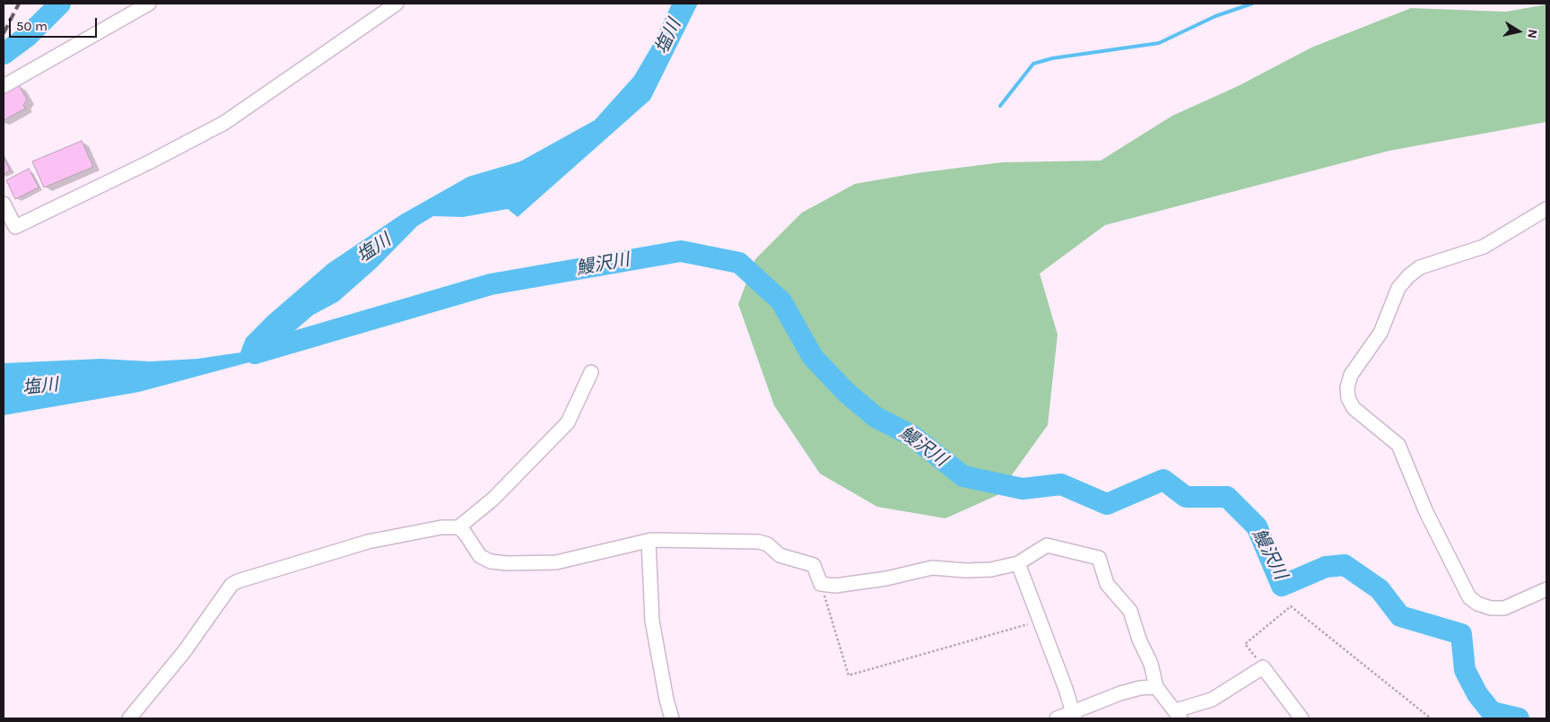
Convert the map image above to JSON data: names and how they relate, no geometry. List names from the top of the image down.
{
  "water": ["塩川", "鰻沢川"],
  "scale_bar": "50 m",
  "north": "right"
}
